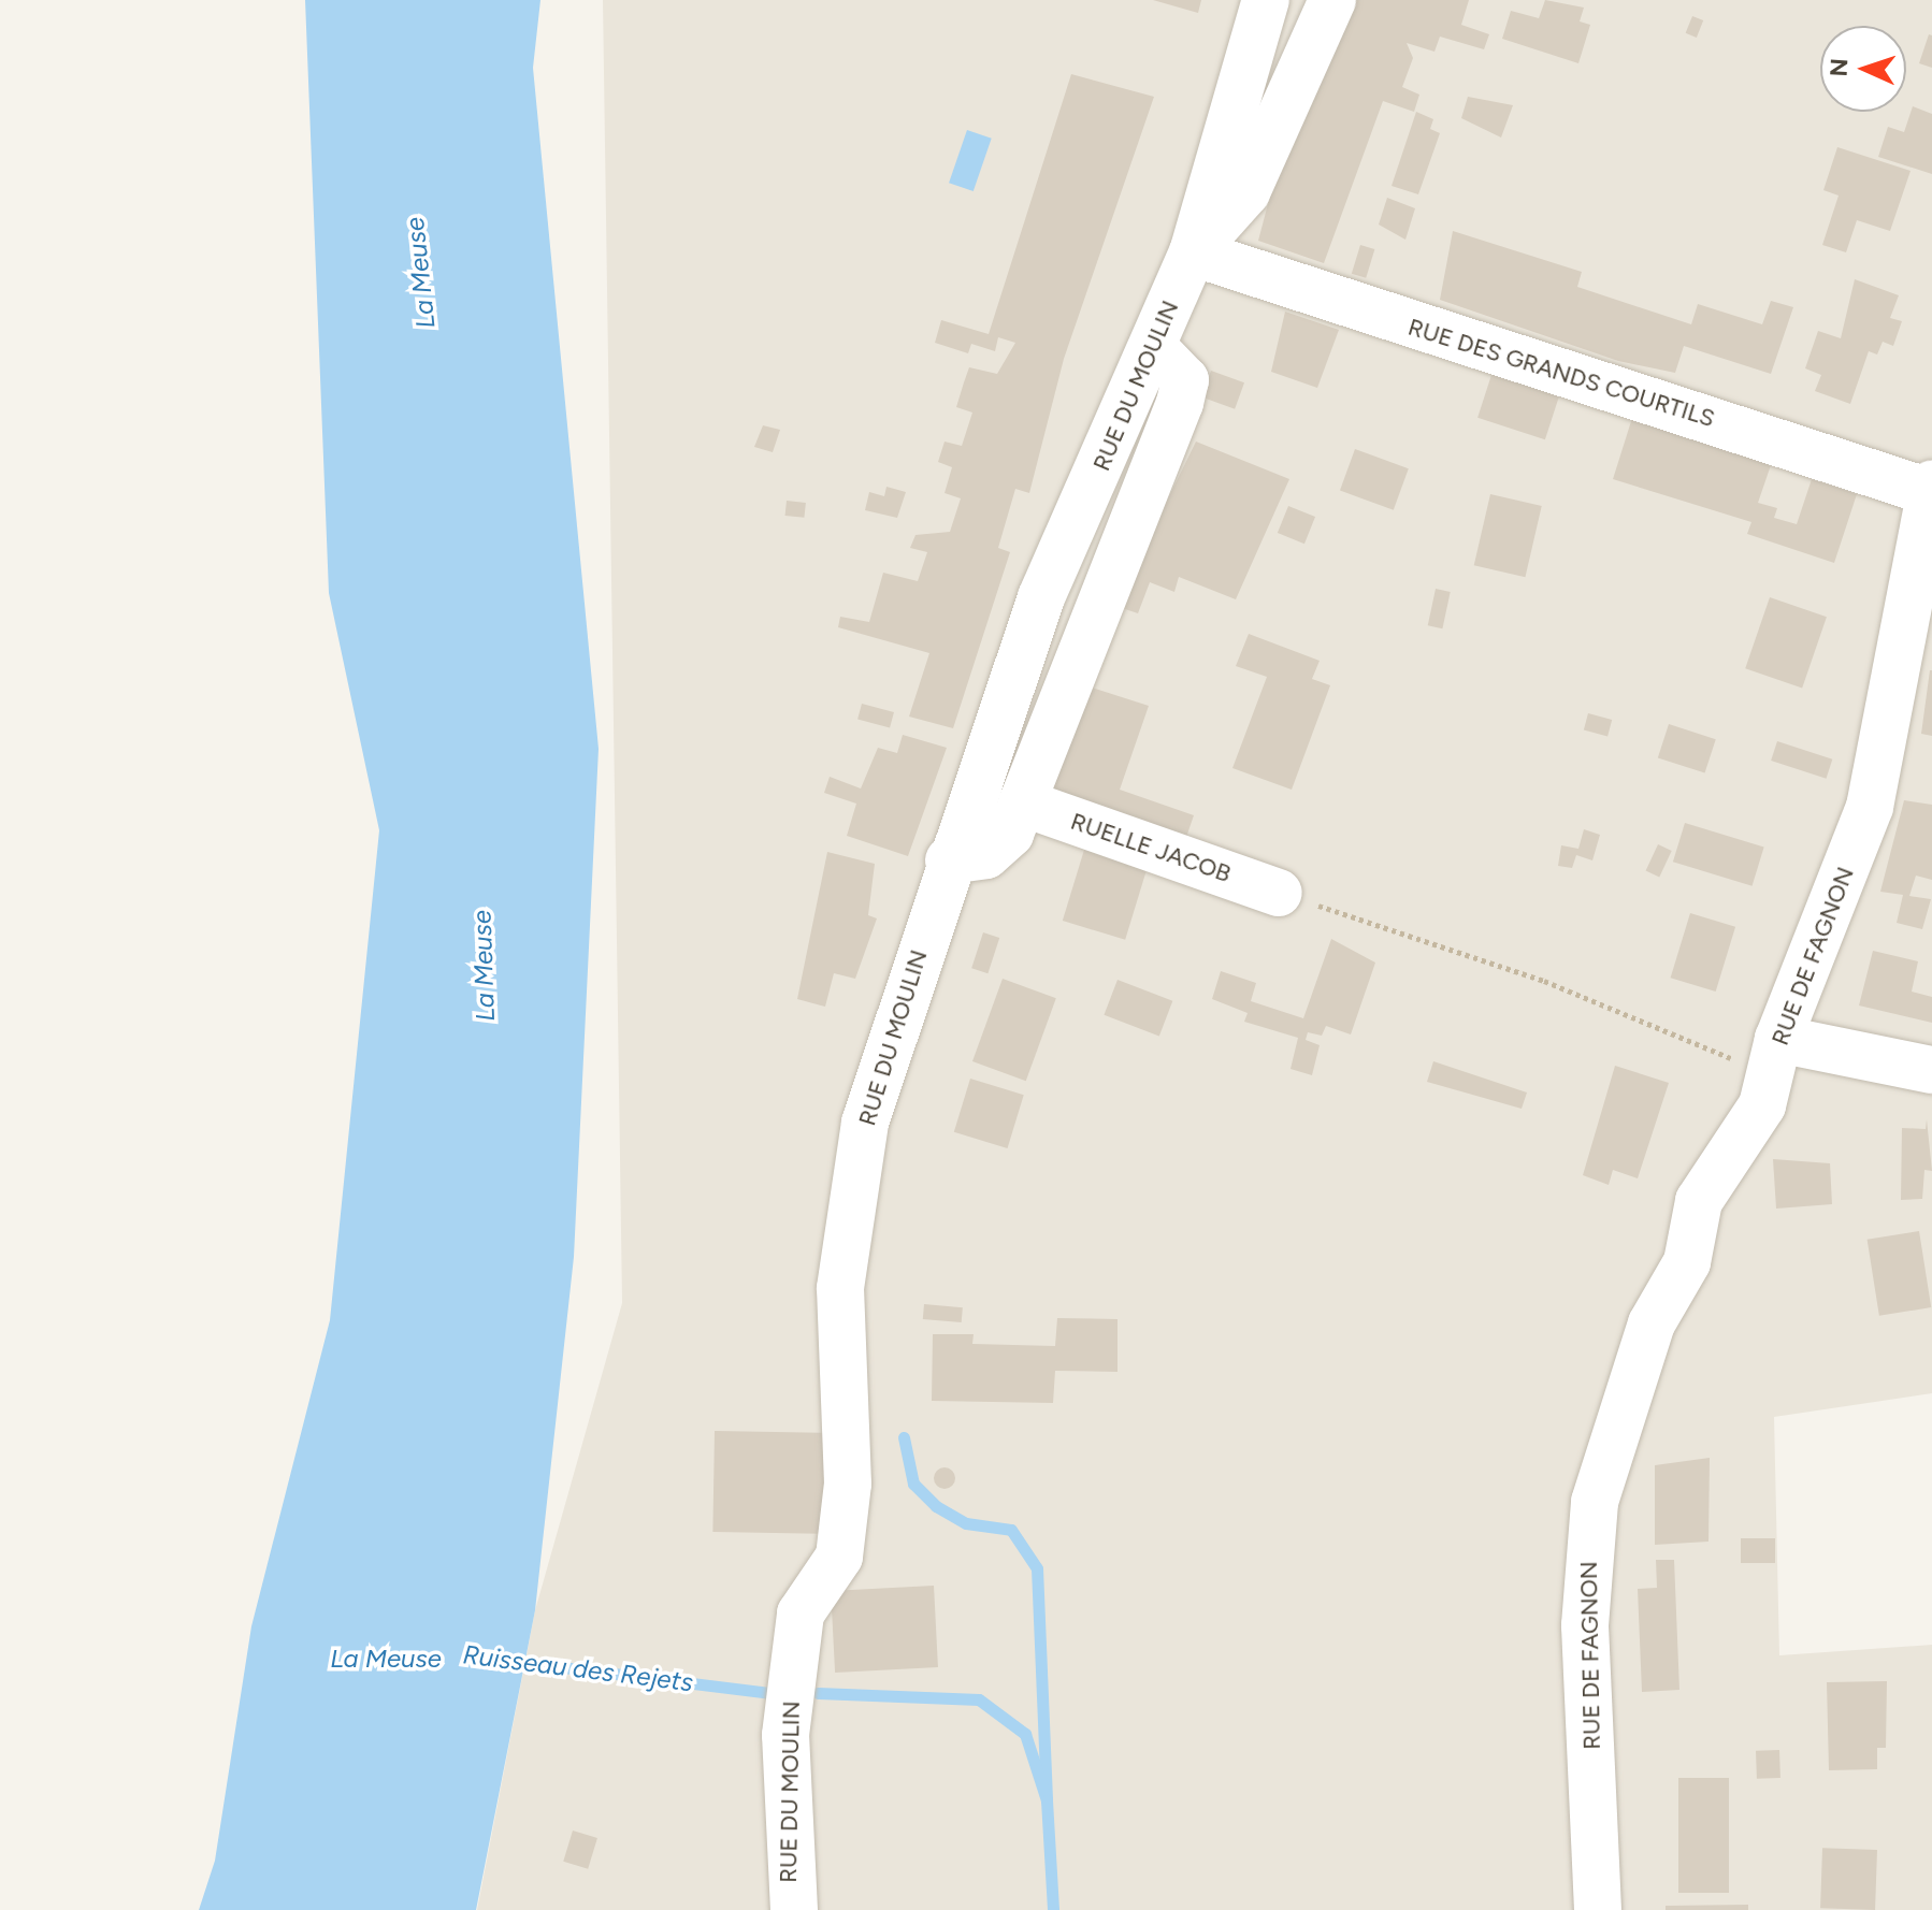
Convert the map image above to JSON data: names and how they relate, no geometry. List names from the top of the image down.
{
  "streets": {
    "street": [
      "RUE DES GRANDS COURTILS",
      "RUE DU MOULIN",
      "RUELLE JACOB",
      "RUE DE FAGNON"
    ]
  },
  "crossings": [
    ["RUE DES GRANDS COURTILS", "RUE DU MOULIN"],
    ["RUE DES GRANDS COURTILS", "RUE DE FAGNON"]
  ],
  "water": ["La Meuse", "Ruisseau des Rejets"],
  "north": "left"
}
